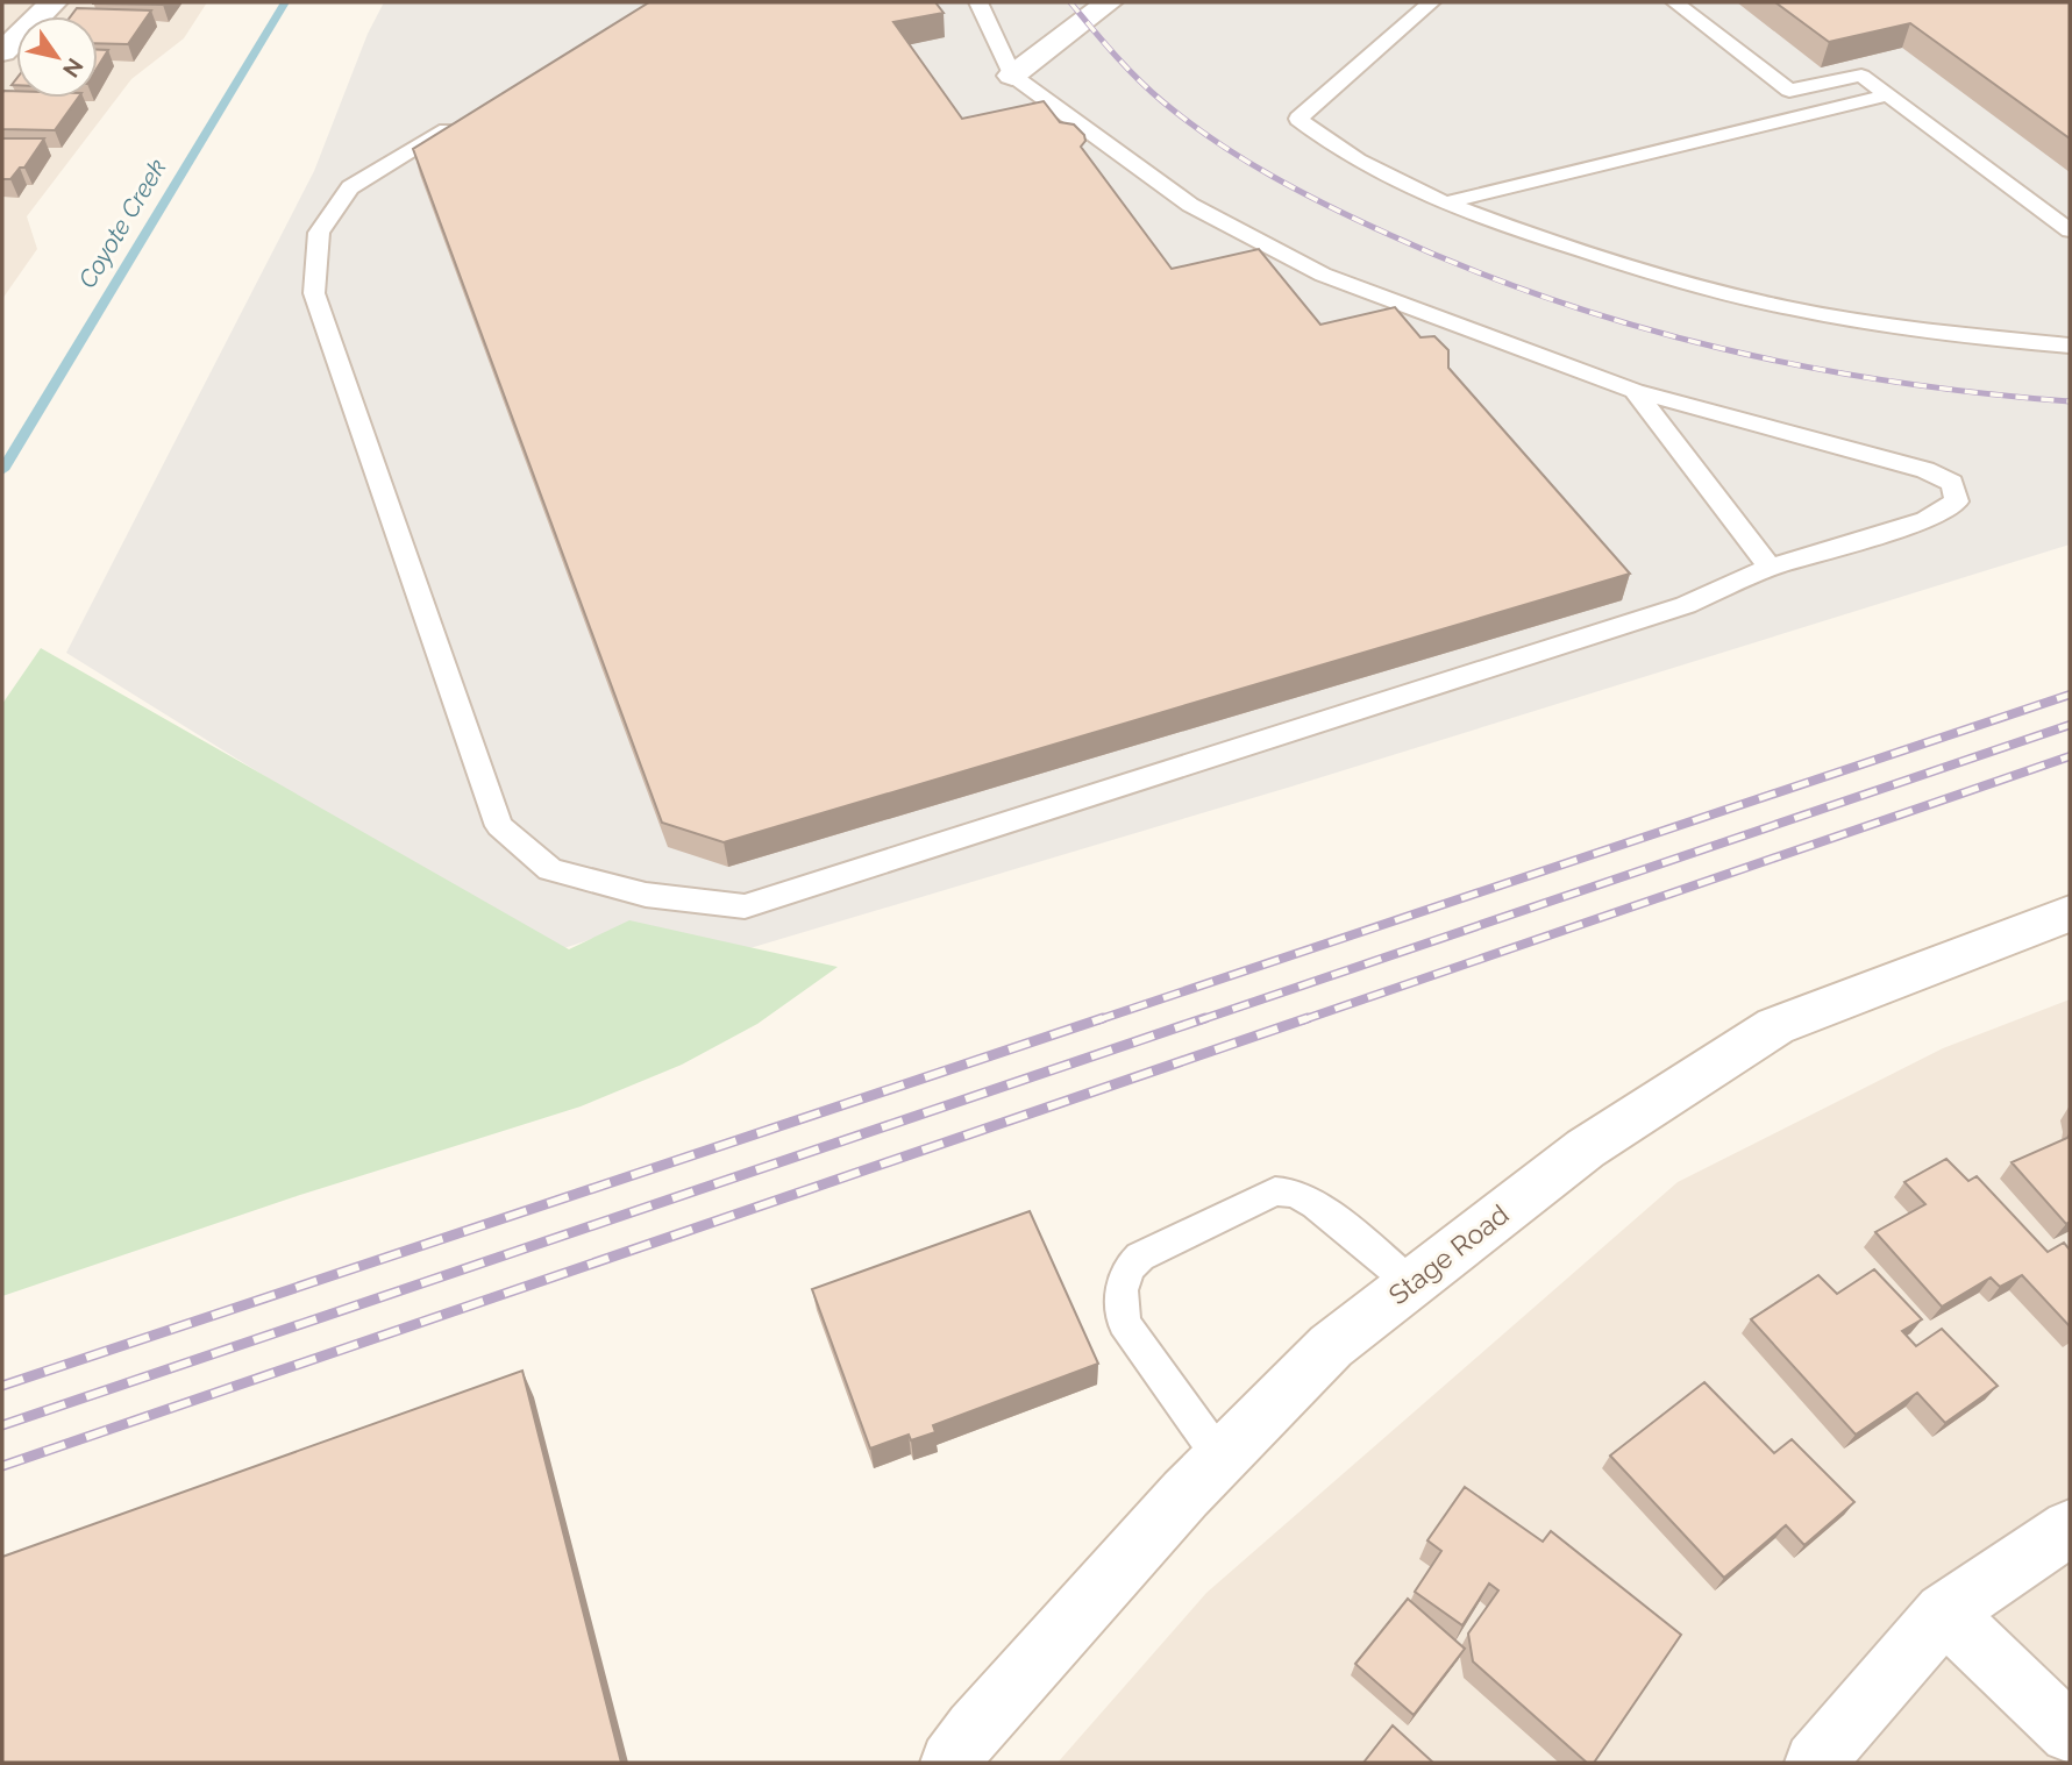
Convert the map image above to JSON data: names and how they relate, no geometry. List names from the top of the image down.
{
  "streets": {
    "main road": ["Stage Road"]
  },
  "water": ["Coyote Creek"],
  "north": "bottom right"
}
